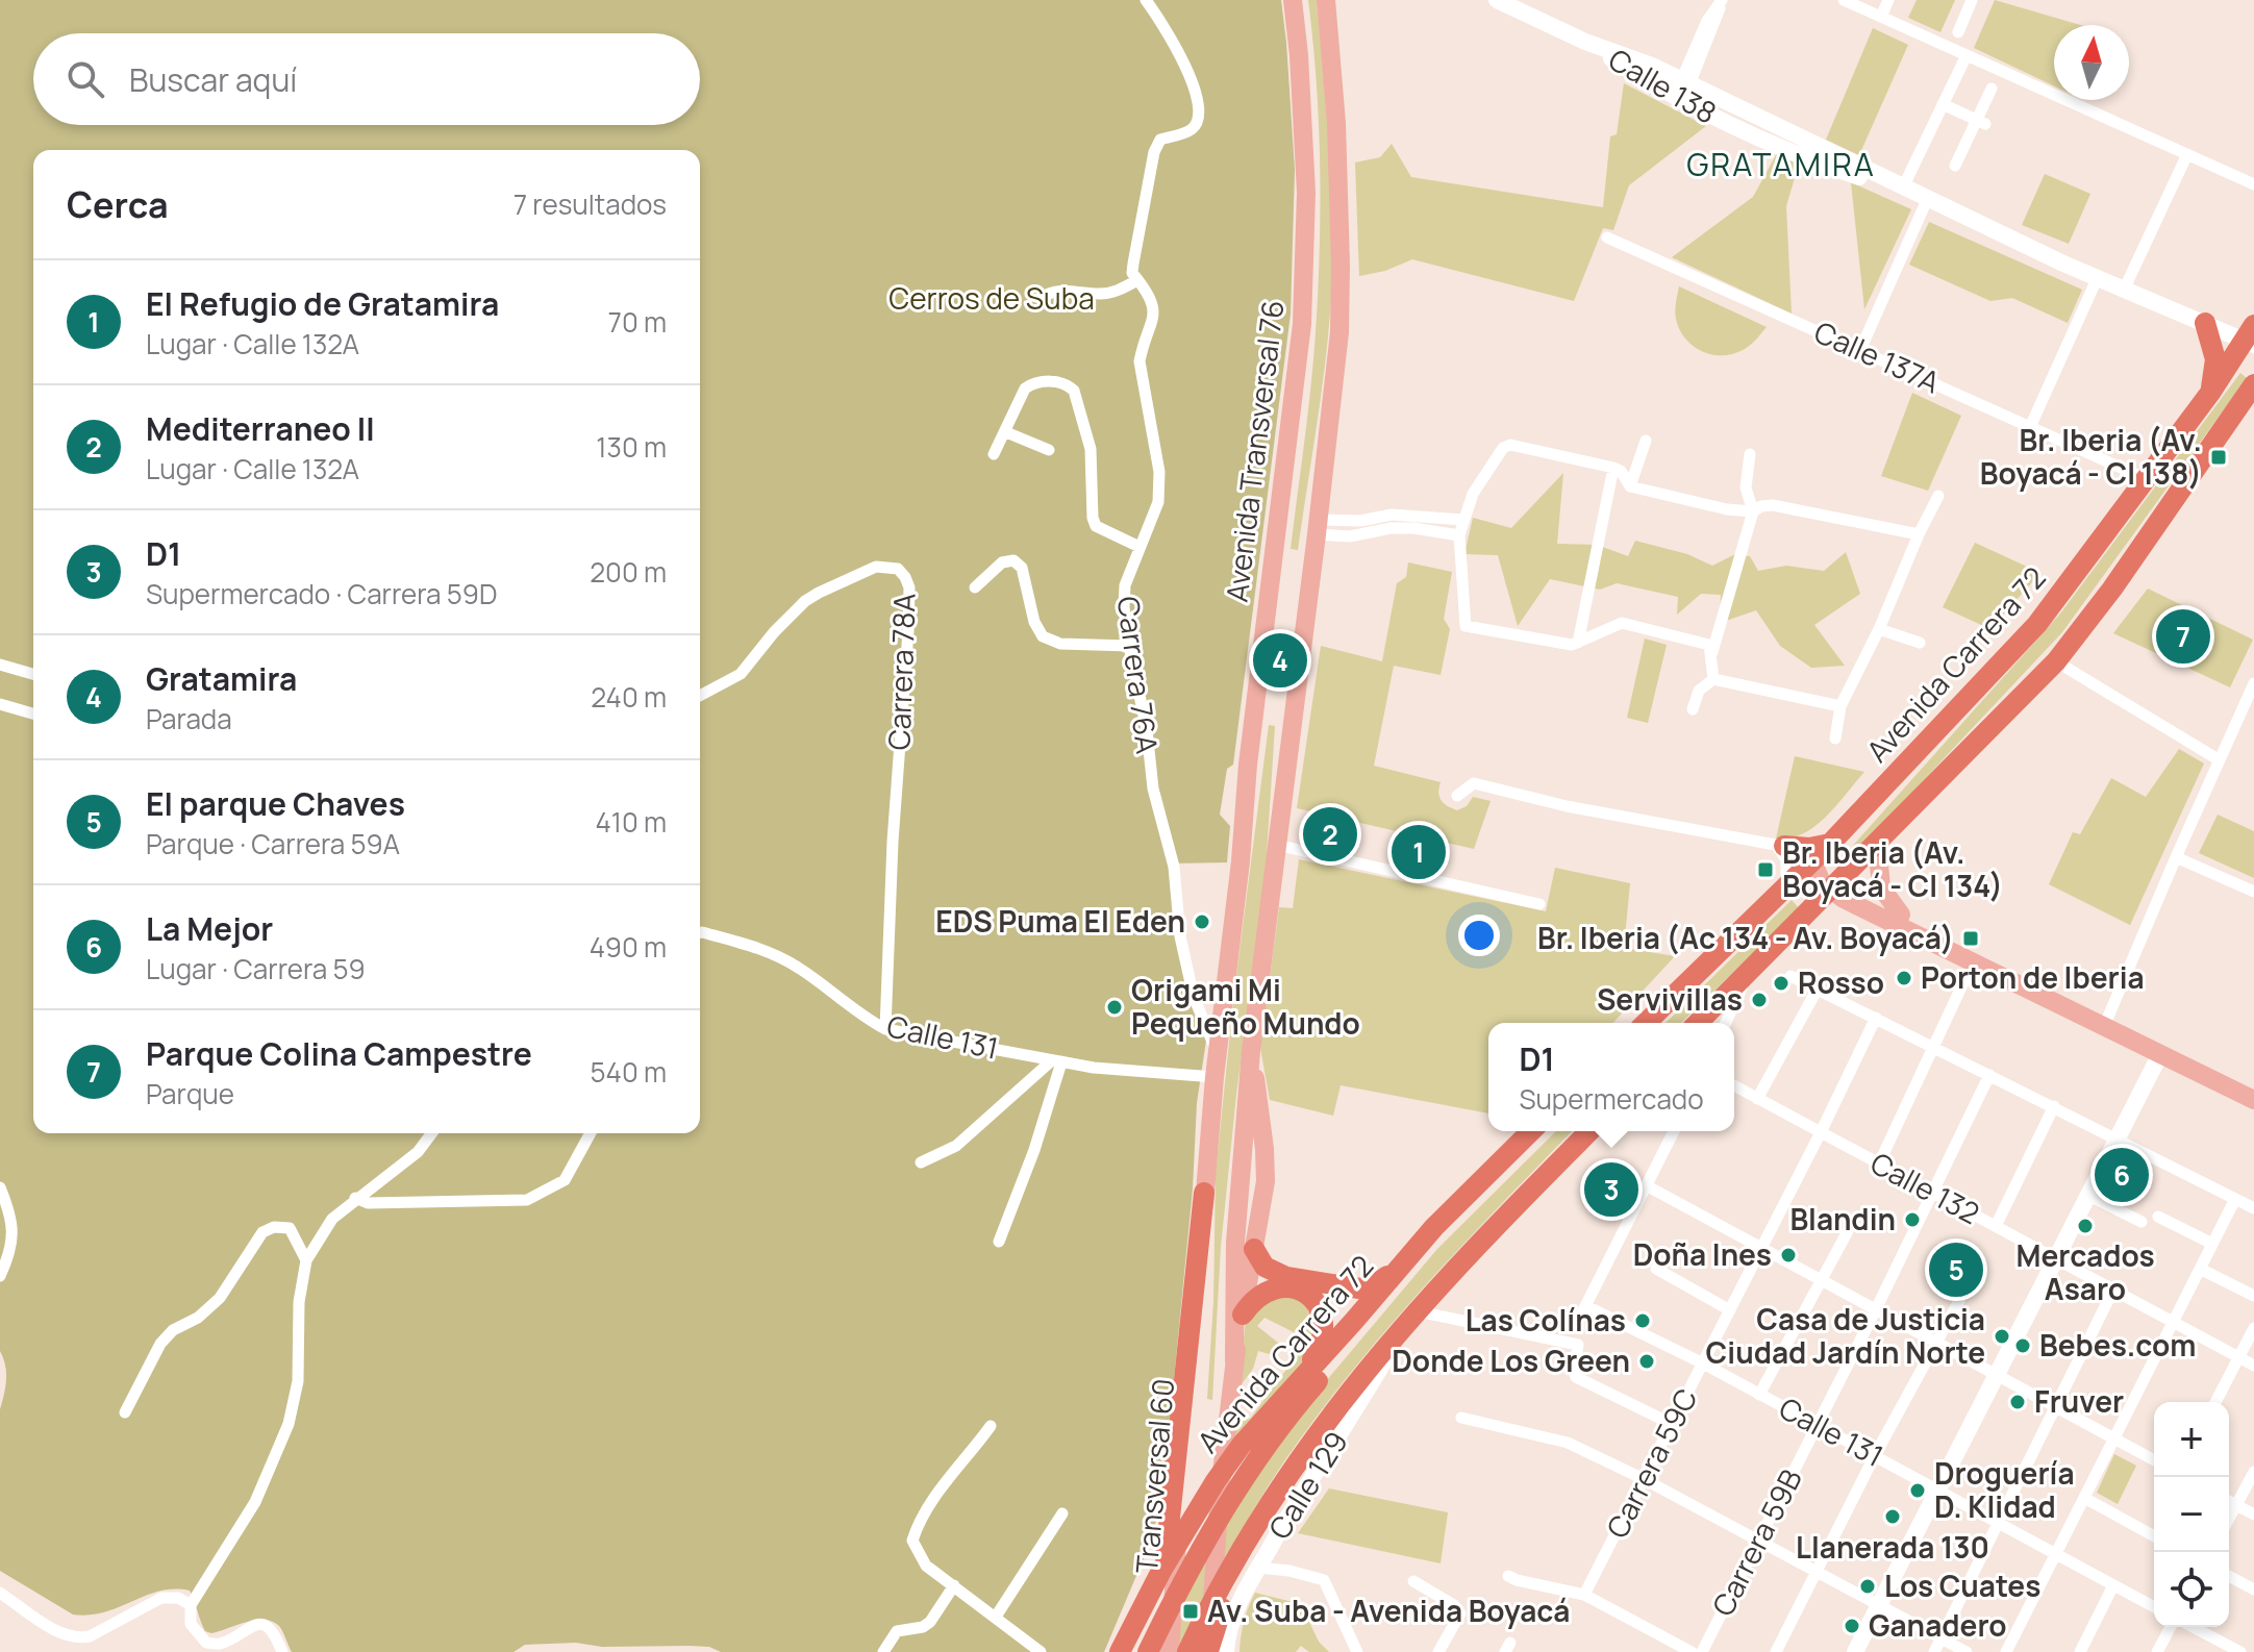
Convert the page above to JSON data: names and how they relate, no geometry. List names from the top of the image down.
{
  "streets": {
    "highway": ["Avenida Carrera 72"],
    "main road": [
      "Calle 138",
      "Avenida Transversal 76",
      "Transversal 60",
      "Calle 129"
    ],
    "street": [
      "Calle 137A",
      "Carrera 78A",
      "Carrera 76A",
      "Calle 131",
      "Calle 132",
      "Carrera 59C",
      "Carrera 59B"
    ]
  },
  "crossings": [
    ["Calle 138", "Avenida Carrera 72"],
    ["Calle 137A", "Avenida Carrera 72"],
    ["Avenida Transversal 76", "Carrera 76A"],
    ["Avenida Transversal 76", "Calle 131"],
    ["Avenida Transversal 76", "Transversal 60"],
    ["Carrera 78A", "Calle 131"],
    ["Calle 131", "Carrera 59C"],
    ["Calle 131", "Carrera 59B"],
    ["Calle 132", "Carrera 59C"],
    ["Calle 132", "Carrera 59B"]
  ],
  "districts": ["GRATAMIRA"],
  "parks": ["Cerros de Suba"],
  "places": {
    "transit": [
      "Br. Iberia (Av. Boyacá - Cl 138)",
      "Br. Iberia (Av. Boyacá - Cl 134)",
      "Br. Iberia (Ac 134 - Av. Boyacá)",
      "Av. Suba - Avenida Boyacá"
    ],
    "other": [
      "EDS Puma El Eden",
      "Porton de Iberia",
      "Rosso",
      "Servivillas",
      "Origami Mi Pequeño Mundo",
      "Blandin",
      "Mercados Asaro",
      "Doña Ines",
      "Las Colínas",
      "Casa de Justicia Ciudad Jardín Norte",
      "Bebes.com",
      "Donde Los Green",
      "Fruver",
      "Droguería D. Klidad",
      "Llanerada 130",
      "Los Cuates",
      "Ganadero"
    ]
  },
  "north": "top",
  "page": {
    "search": "Buscar aquí",
    "heading": ["Cerca", "7 resultados"],
    "list": [
      {
        "mark": "1",
        "name": "El Refugio de Gratamira",
        "note": "Lugar · Calle 132A",
        "value": "70 m"
      },
      {
        "mark": "2",
        "name": "Mediterraneo II",
        "note": "Lugar · Calle 132A",
        "value": "130 m"
      },
      {
        "mark": "3",
        "name": "D1",
        "note": "Supermercado · Carrera 59D",
        "value": "200 m"
      },
      {
        "mark": "4",
        "name": "Gratamira",
        "note": "Parada",
        "value": "240 m"
      },
      {
        "mark": "5",
        "name": "El parque Chaves",
        "note": "Parque · Carrera 59A",
        "value": "410 m"
      },
      {
        "mark": "6",
        "name": "La Mejor",
        "note": "Lugar · Carrera 59",
        "value": "490 m"
      },
      {
        "mark": "7",
        "name": "Parque Colina Campestre",
        "note": "Parque",
        "value": "540 m"
      }
    ],
    "pins": [
      "7",
      "4",
      "2",
      "1",
      "6",
      "3",
      "5"
    ],
    "popup": ["D1", "Supermercado"],
    "map_buttons": ["+", "−"]
  }
}
